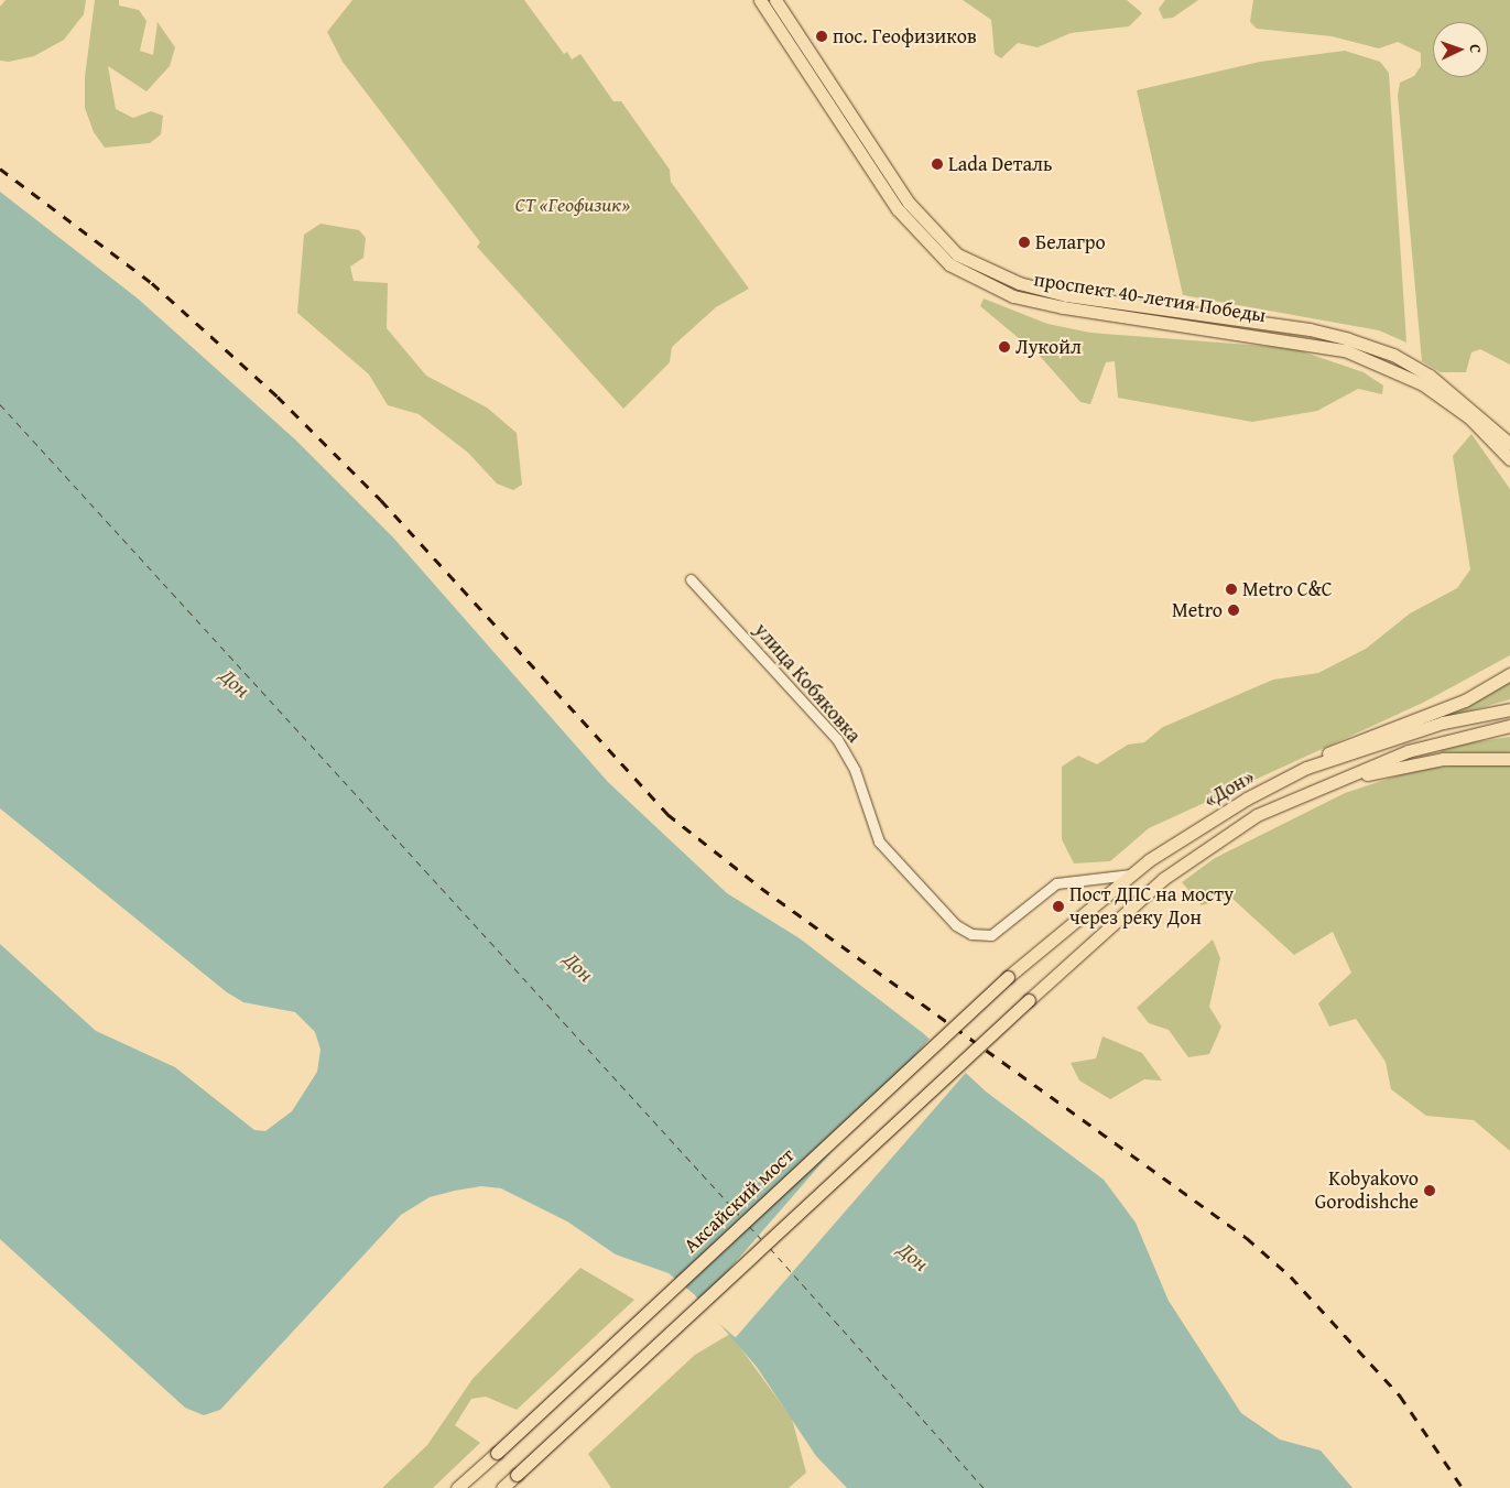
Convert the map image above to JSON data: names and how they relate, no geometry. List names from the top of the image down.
{
  "streets": {
    "main road": ["проспект 40-летия Победы", "«Дон»", "Аксайский мост"],
    "street": ["улица Кобяковка"]
  },
  "crossings": [
    ["улица Кобяковка", "«Дон»"],
    ["«Дон»", "Аксайский мост"]
  ],
  "water": ["Дон"],
  "parks": ["СТ «Геофизик»"],
  "places": [
    "пос. Геофизиков",
    "Lada Dеталь",
    "Белагро",
    "Лукойл",
    "Metro C&C",
    "Metro",
    "Пост ДПС на мосту через реку Дон",
    "Kobyakovo Gorodishche"
  ],
  "north": "right"
}
